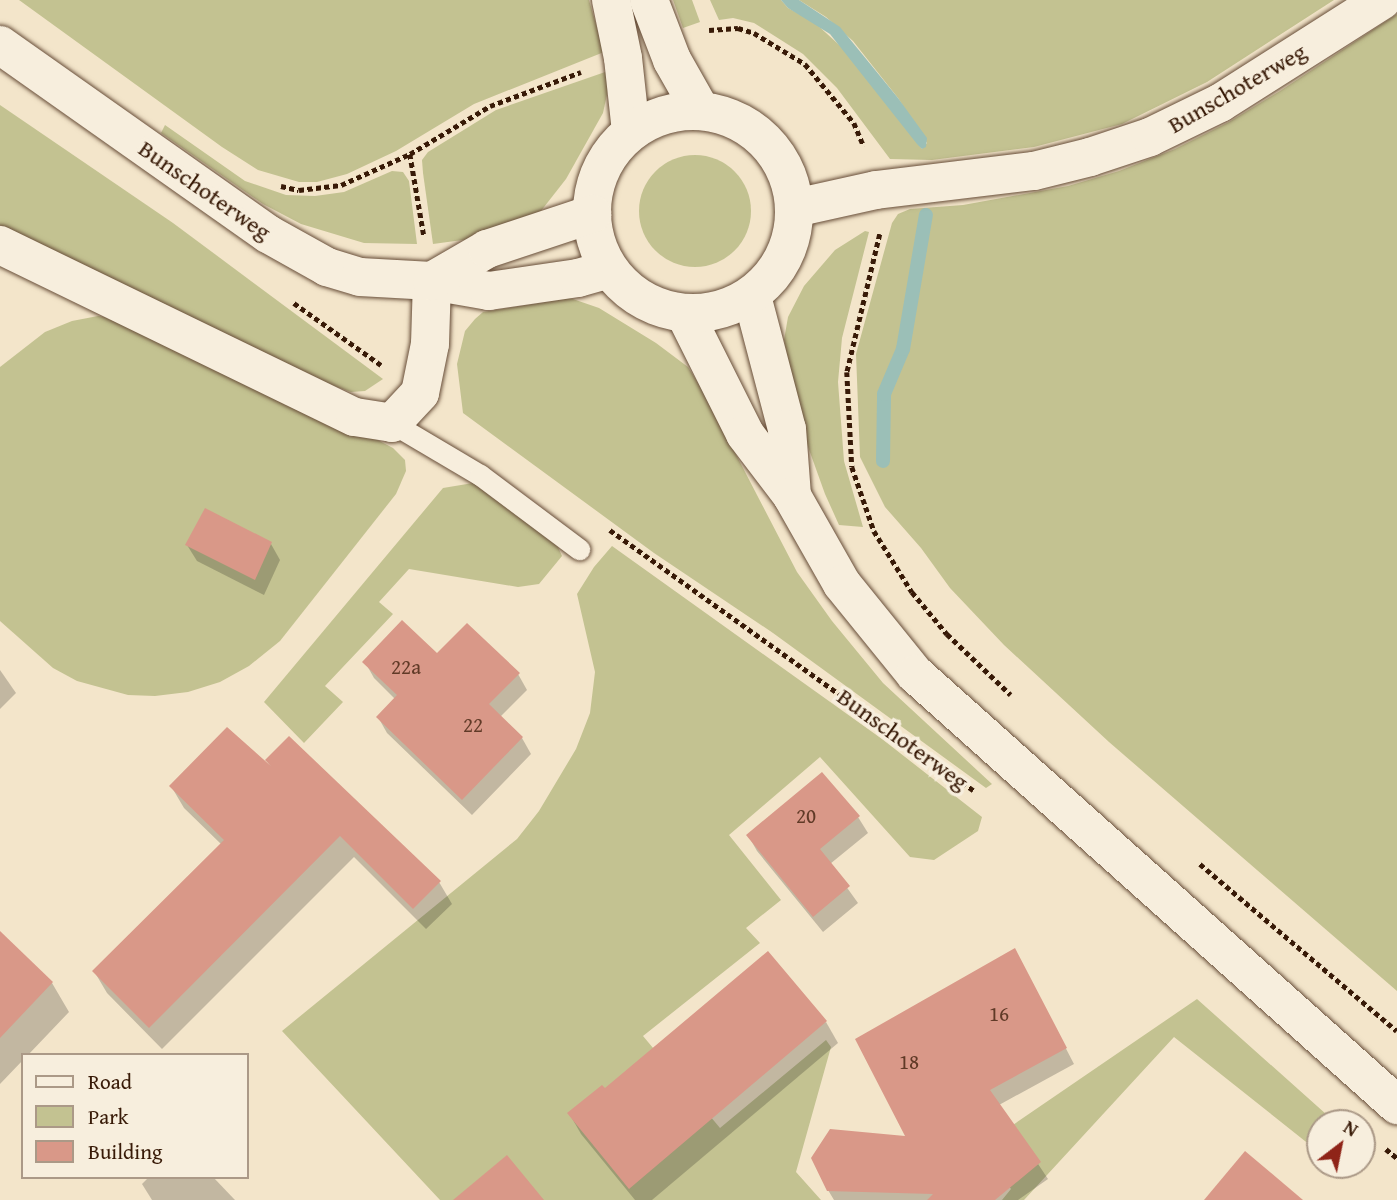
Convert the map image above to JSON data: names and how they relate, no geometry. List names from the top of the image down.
{
  "streets": {
    "street": ["Bunschoterweg"]
  },
  "house_numbers": [
    "22a",
    "22",
    "20",
    "16",
    "18"
  ],
  "legend": ["Road", "Park", "Building"],
  "north": "top right"
}
